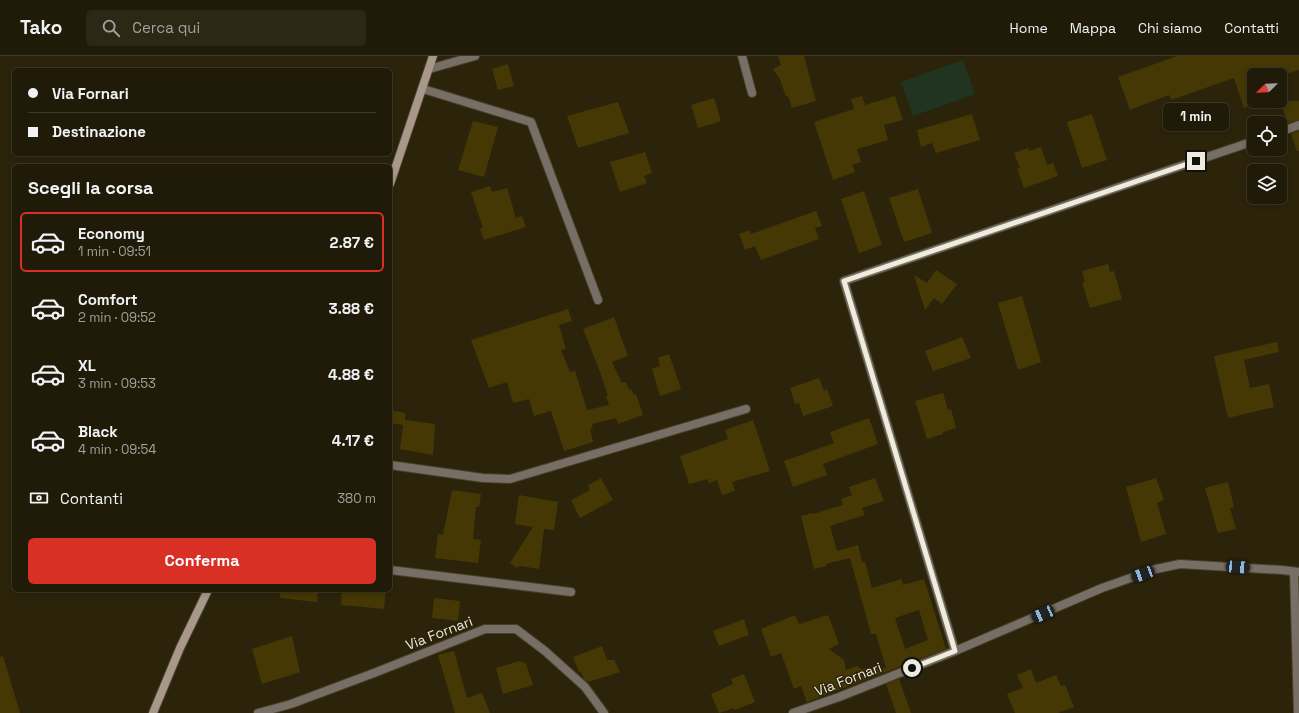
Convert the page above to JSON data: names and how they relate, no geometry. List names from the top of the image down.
{
  "streets": {
    "street": ["Via Fornari"]
  },
  "north": "bottom left",
  "page": {
    "header": "Tako",
    "search": "Cerca qui",
    "nav": [
      "Home",
      "Mappa",
      "Chi siamo",
      "Contatti"
    ],
    "banner": ["Via Fornari", "Destinazione"],
    "bubble": "1 min",
    "heading": "Scegli la corsa",
    "list": [
      {
        "name": "Economy",
        "note": "1 min · 09:51",
        "value": "2.87 €"
      },
      {
        "name": "Comfort",
        "note": "2 min · 09:52",
        "value": "3.88 €"
      },
      {
        "name": "XL",
        "note": "3 min · 09:53",
        "value": "4.88 €"
      },
      {
        "name": "Black",
        "note": "4 min · 09:54",
        "value": "4.17 €"
      }
    ],
    "pay": ["Contanti", "380 m"],
    "buttons": "Conferma"
  }
}
